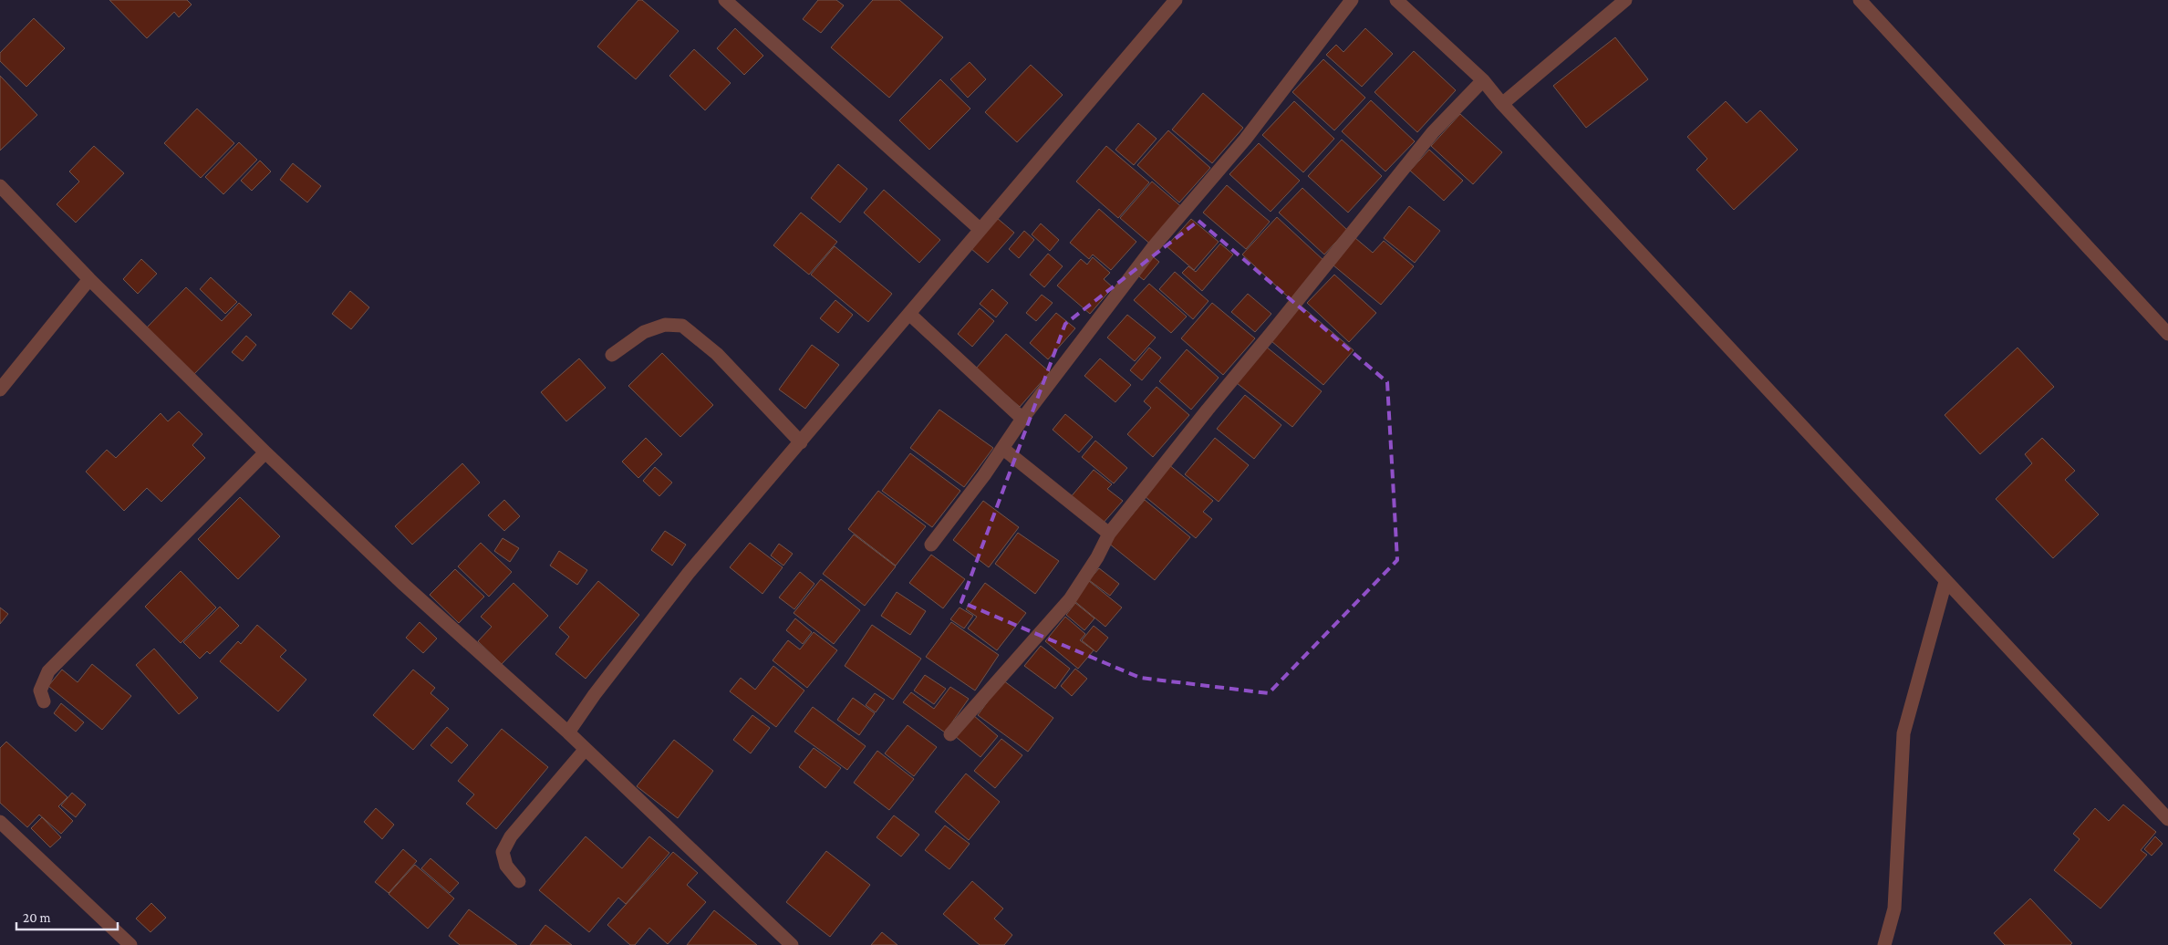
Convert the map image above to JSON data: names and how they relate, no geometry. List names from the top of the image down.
{
  "scale_bar": "20 m"
}
